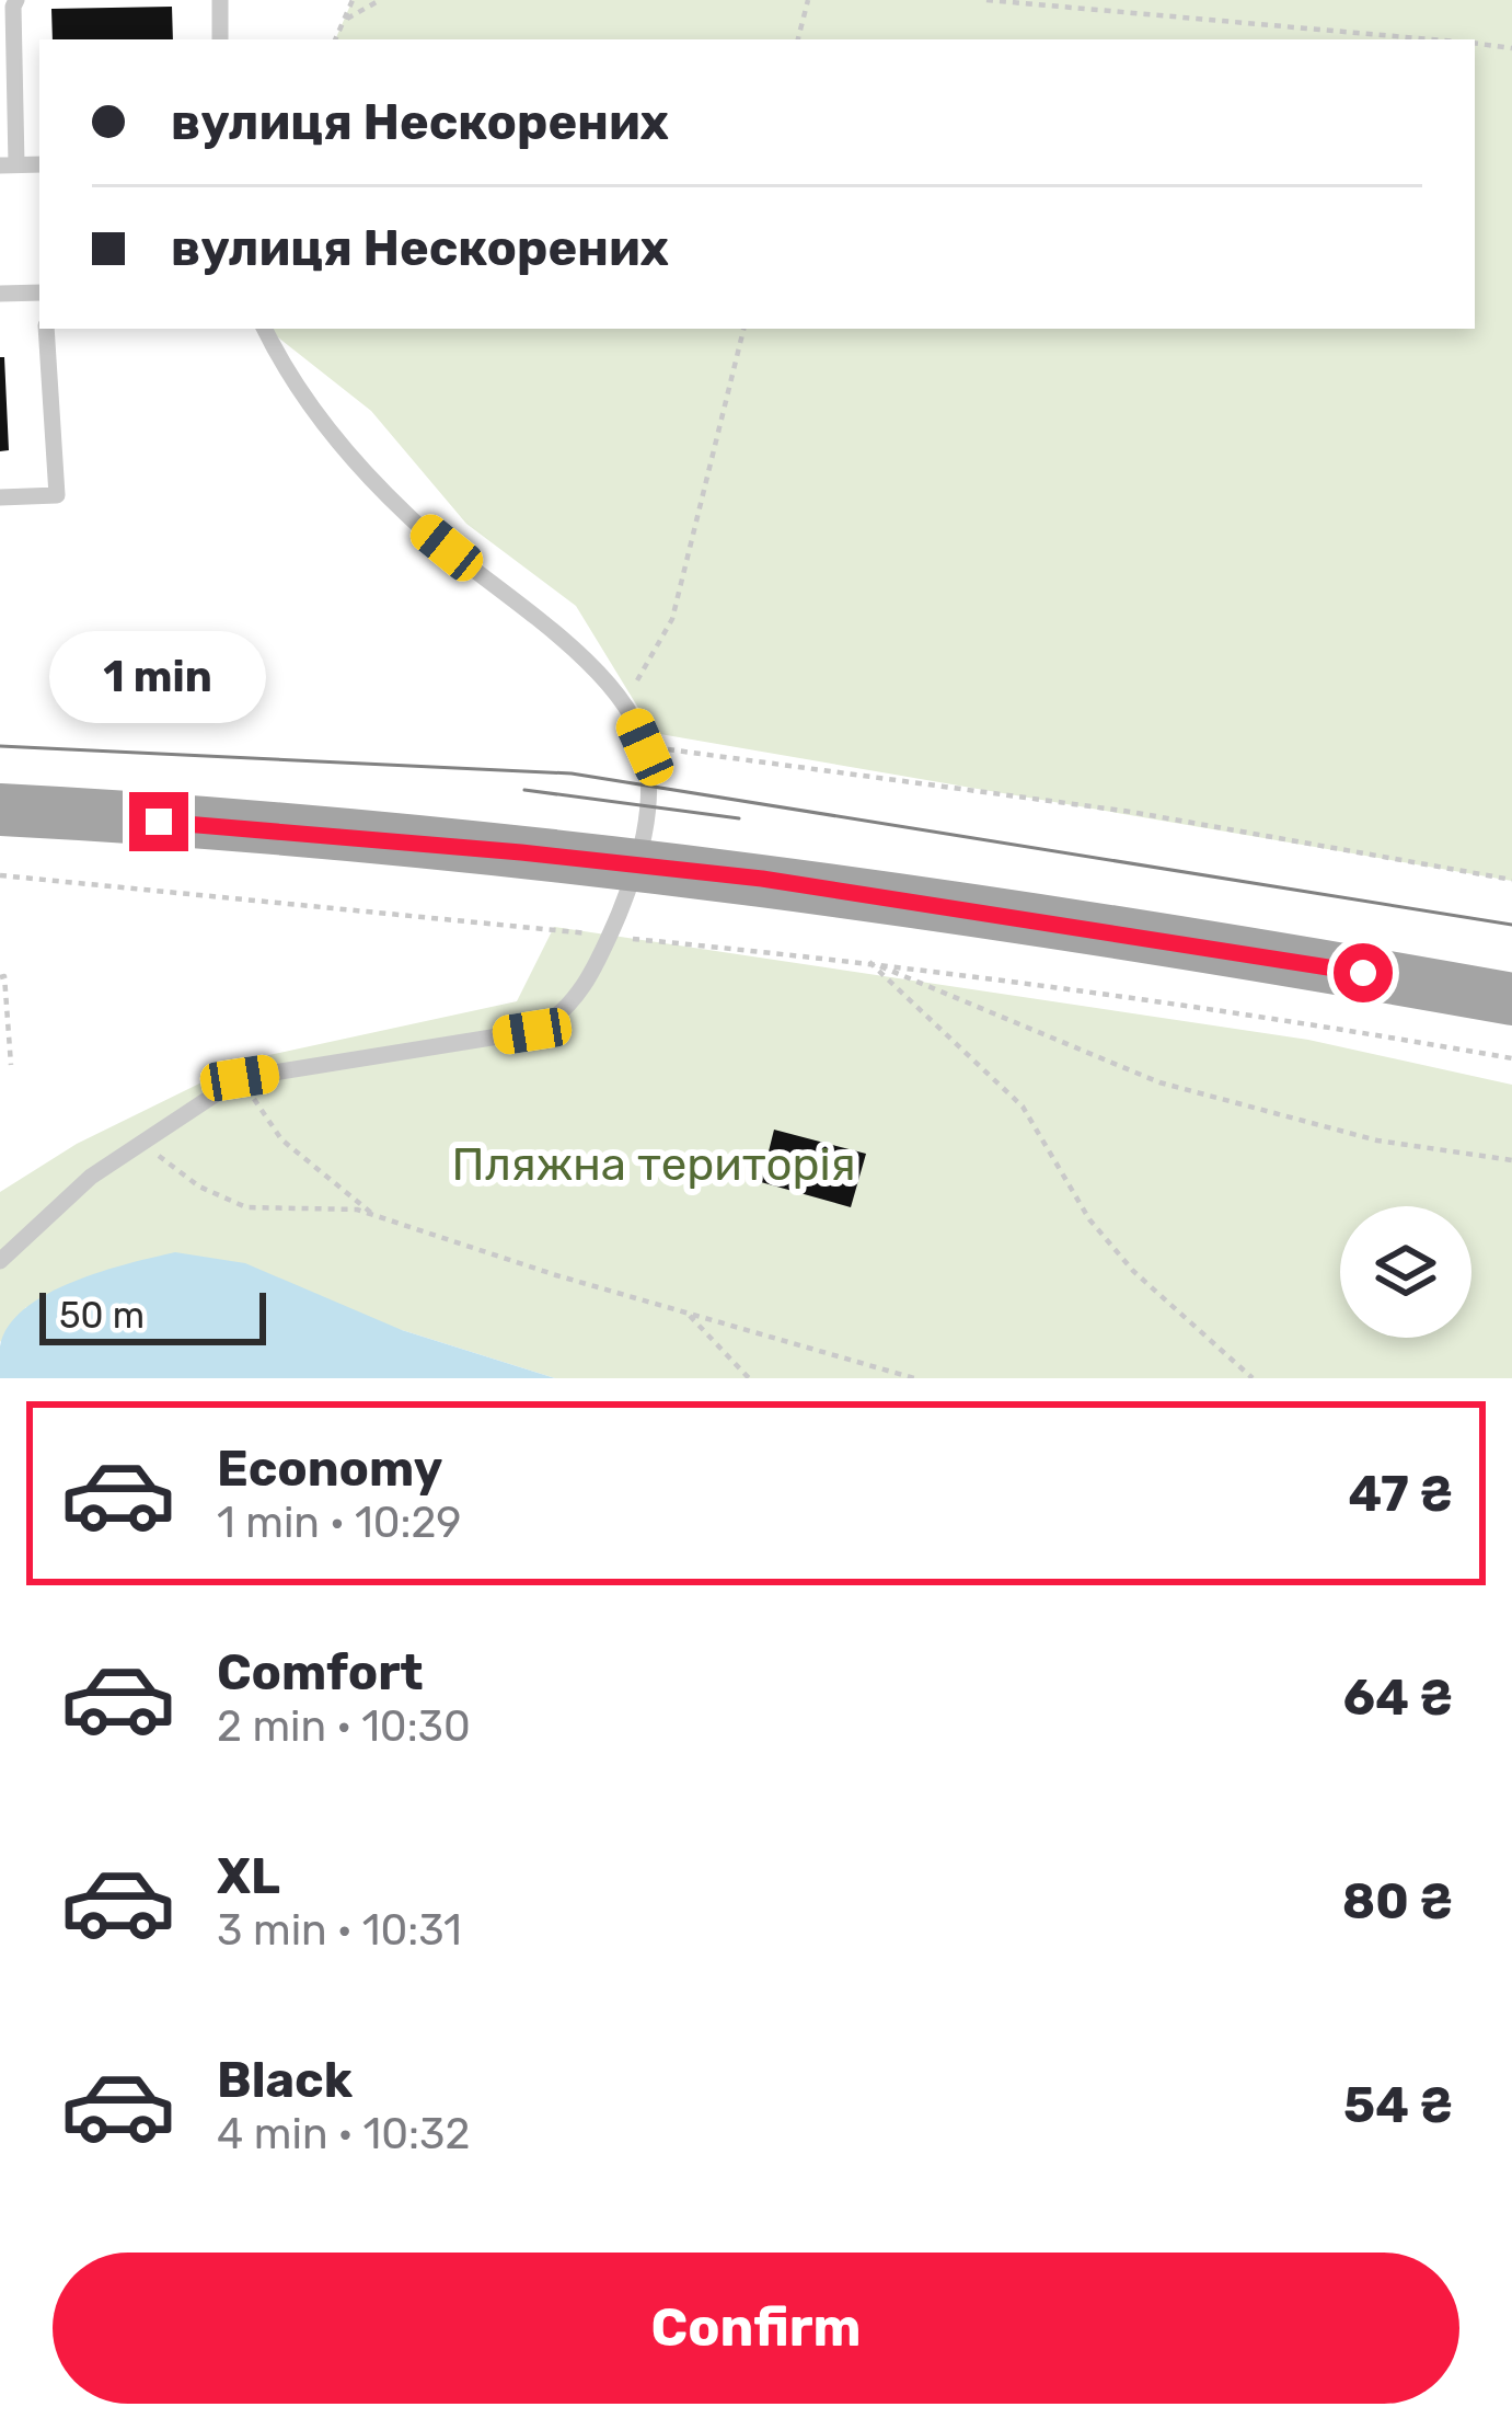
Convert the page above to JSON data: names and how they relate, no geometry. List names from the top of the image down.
{
  "parks": ["Пляжна територія"],
  "scale_bar": "50 m",
  "page": {
    "banner": ["вулиця Нескорених", "вулиця Нескорених"],
    "bubble": "1 min",
    "scale": "50 m",
    "list": [
      {
        "name": "Economy",
        "note": "1 min · 10:29",
        "value": "47 ₴"
      },
      {
        "name": "Comfort",
        "note": "2 min · 10:30",
        "value": "64 ₴"
      },
      {
        "name": "XL",
        "note": "3 min · 10:31",
        "value": "80 ₴"
      },
      {
        "name": "Black",
        "note": "4 min · 10:32",
        "value": "54 ₴"
      }
    ],
    "buttons": "Confirm"
  }
}
